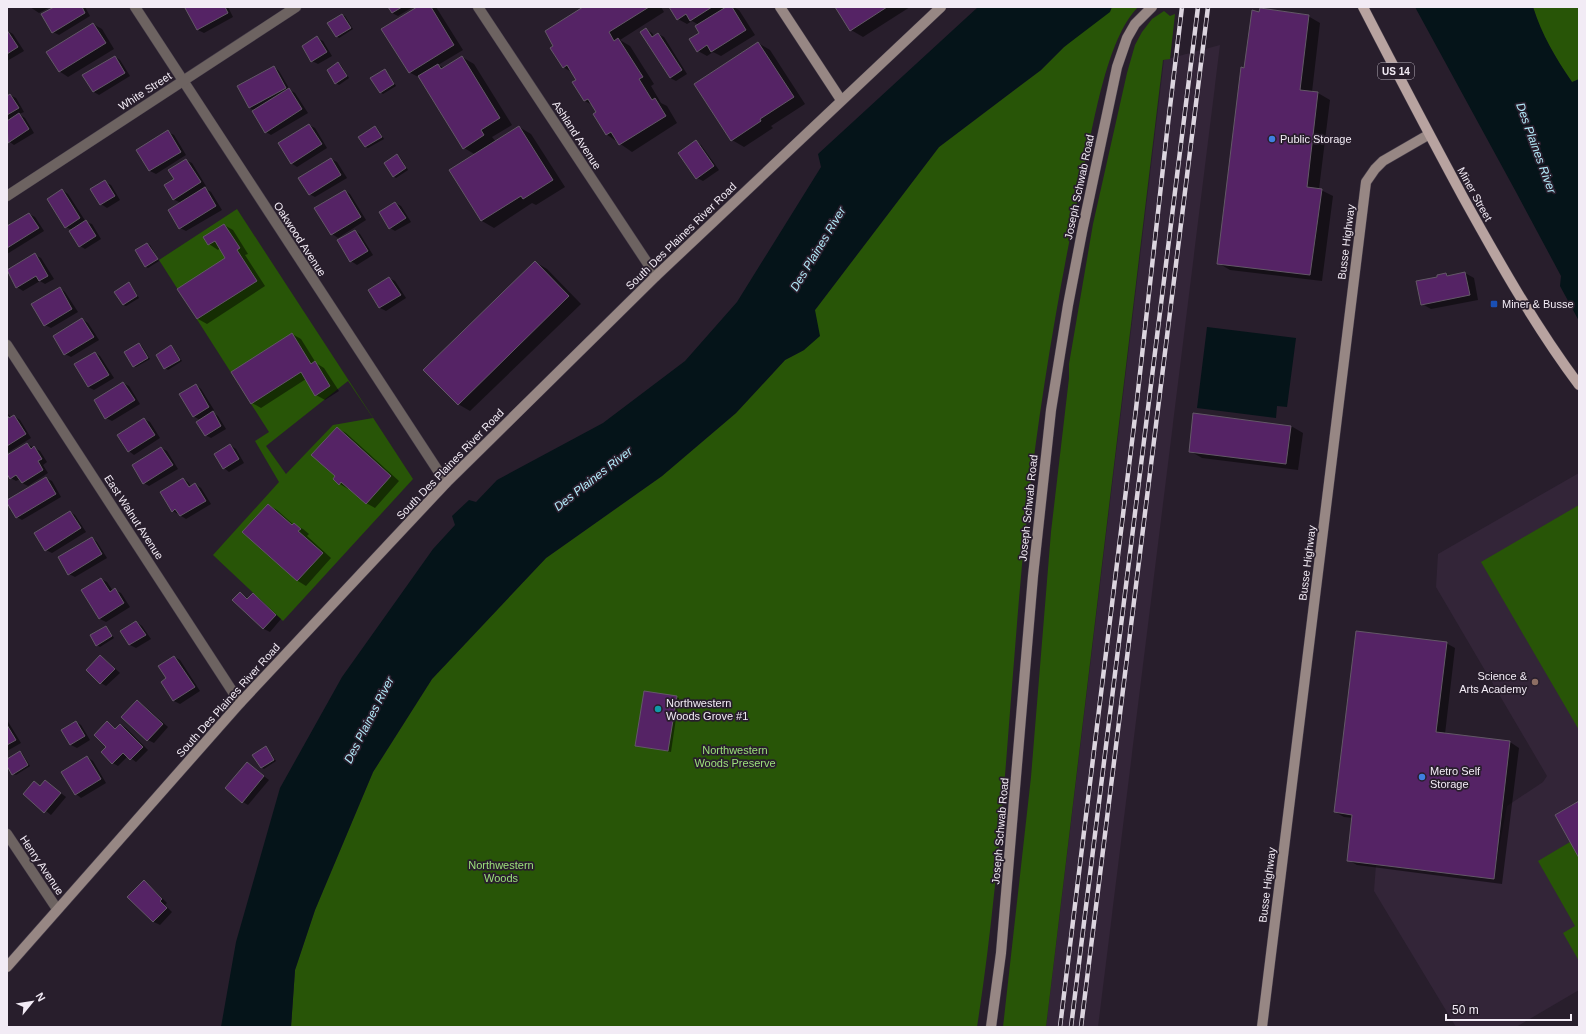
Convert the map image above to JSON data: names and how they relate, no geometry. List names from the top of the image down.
{
  "streets": {
    "main road": [
      "US 14",
      "Joseph Schwab Road",
      "Miner Street",
      "South Des Plaines River Road",
      "Busse Highway"
    ],
    "street": [
      "White Street",
      "Ashland Avenue",
      "Oakwood Avenue",
      "East Walnut Avenue",
      "Henry Avenue"
    ]
  },
  "crossings": [
    ["White Street", "Oakwood Avenue"],
    ["Ashland Avenue", "South Des Plaines River Road"],
    ["Miner Street", "Busse Highway"],
    ["South Des Plaines River Road", "Oakwood Avenue"],
    ["South Des Plaines River Road", "East Walnut Avenue"],
    ["South Des Plaines River Road", "Henry Avenue"]
  ],
  "water": ["Des Plaines River"],
  "parks": ["Northwestern Woods Preserve", "Northwestern Woods"],
  "places": {
    "other": [
      "Public Storage",
      "Science & Arts Academy",
      "Northwestern Woods Grove #1",
      "Metro Self Storage"
    ],
    "transit": ["Miner & Busse"]
  },
  "scale_bar": "50 m",
  "north": "top right"
}
